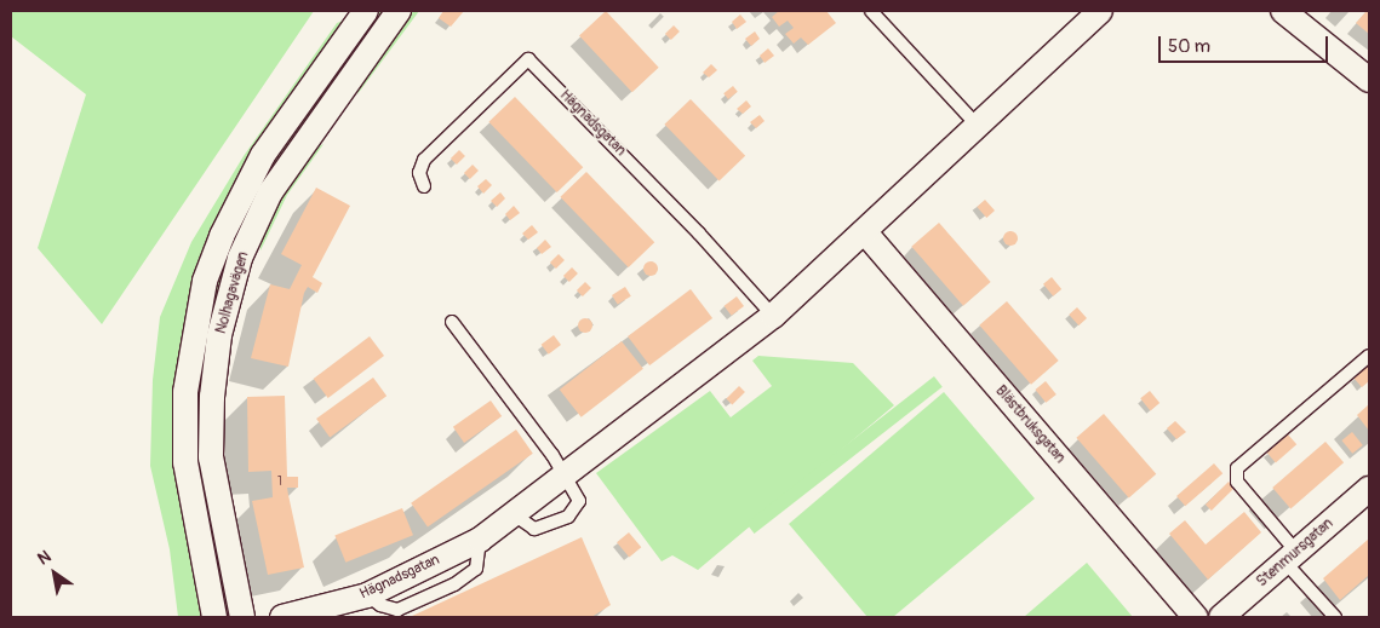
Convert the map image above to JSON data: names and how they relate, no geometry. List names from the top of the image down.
{
  "streets": {
    "street": [
      "Hägnadsgatan",
      "Nolhagavägen",
      "Blästbruksgatan",
      "Stenmursgatan"
    ]
  },
  "crossings": [
    ["Hägnadsgatan", "Blästbruksgatan"]
  ],
  "house_numbers": ["1"],
  "scale_bar": "50 m",
  "north": "top left"
}
